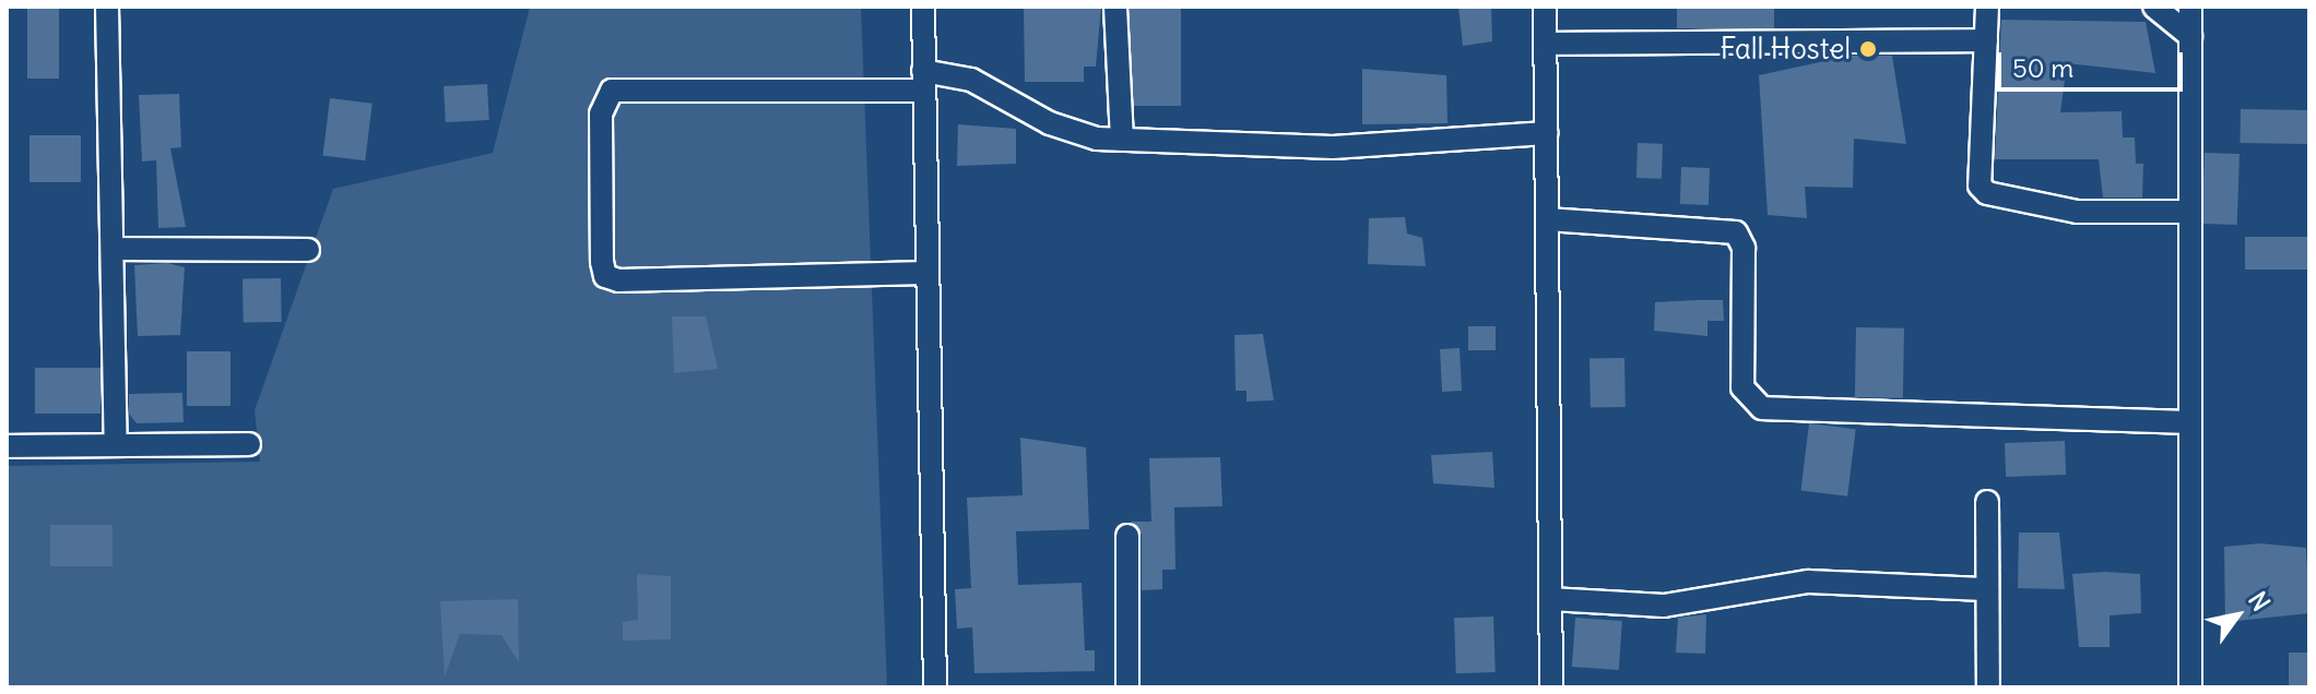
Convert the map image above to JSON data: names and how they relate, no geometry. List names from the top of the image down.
{
  "places": ["Fall Hostel"],
  "scale_bar": "50 m",
  "north": "top right"
}
